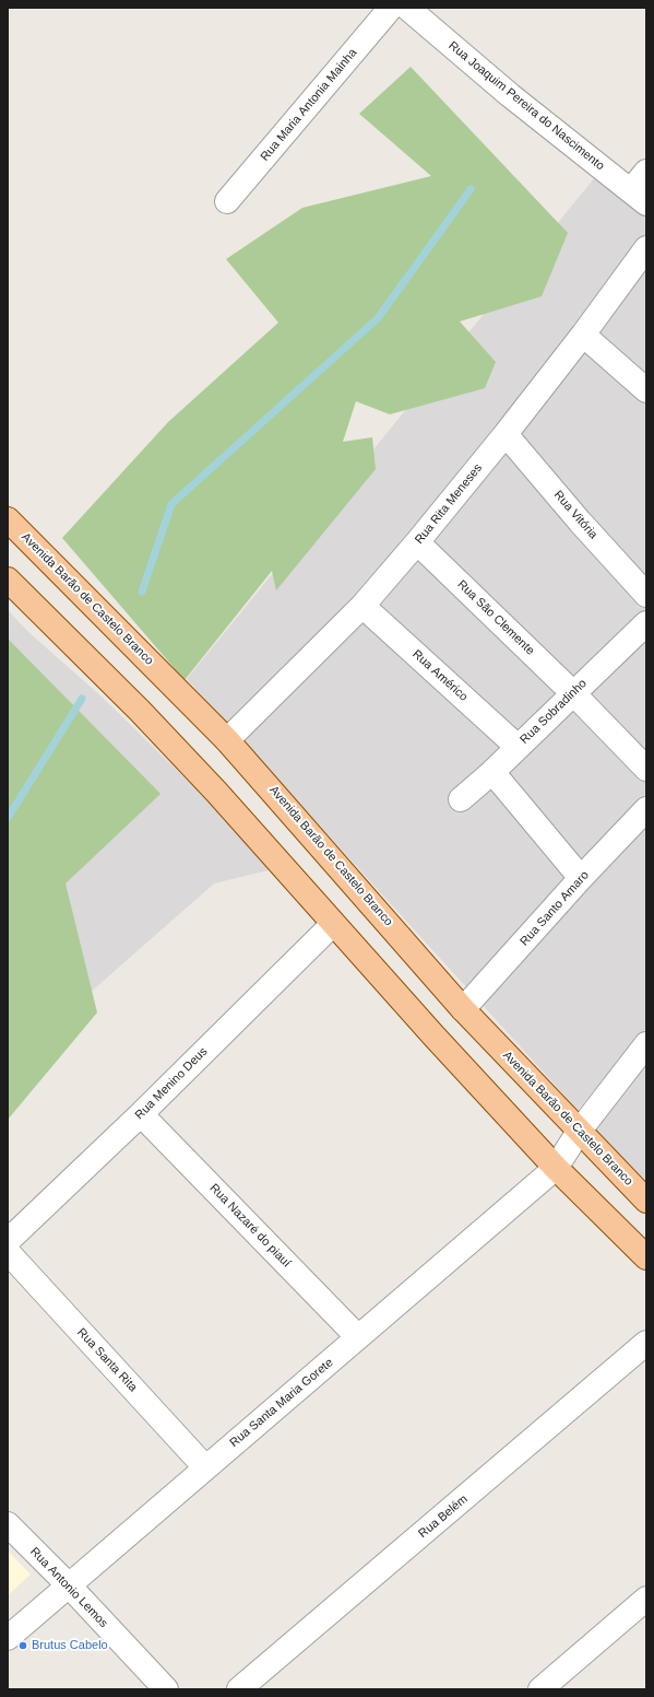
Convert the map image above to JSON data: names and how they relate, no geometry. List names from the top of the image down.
{
  "streets": {
    "main road": ["Avenida Barão de Castelo Branco"],
    "street": [
      "Rua Maria Antonia Mainha",
      "Rua Joaquim Pereira do Nascimento",
      "Rua Rita Meneses",
      "Rua Vitória",
      "Rua São Clemente",
      "Rua Américo",
      "Rua Sobradinho",
      "Rua Santo Amaro",
      "Rua Menino Deus",
      "Rua Nazaré do piauí",
      "Rua Santa Rita",
      "Rua Santa Maria Gorete",
      "Rua Belém",
      "Rua Antonio Lemos"
    ]
  },
  "crossings": [
    ["Rua Rita Meneses", "Rua Vitória"],
    ["Rua Rita Meneses", "Avenida Barão de Castelo Branco"],
    ["Rua Rita Meneses", "Rua São Clemente"],
    ["Rua Rita Meneses", "Rua Américo"],
    ["Avenida Barão de Castelo Branco", "Rua Santo Amaro"],
    ["Avenida Barão de Castelo Branco", "Rua Santa Maria Gorete"],
    ["Rua São Clemente", "Rua Sobradinho"],
    ["Rua Américo", "Rua Sobradinho"],
    ["Rua Menino Deus", "Rua Nazaré do piauí"],
    ["Rua Nazaré do piauí", "Rua Santa Maria Gorete"],
    ["Rua Santa Rita", "Rua Santa Maria Gorete"],
    ["Rua Santa Maria Gorete", "Rua Antonio Lemos"]
  ],
  "places": ["Brutus Cabelo"]
}
